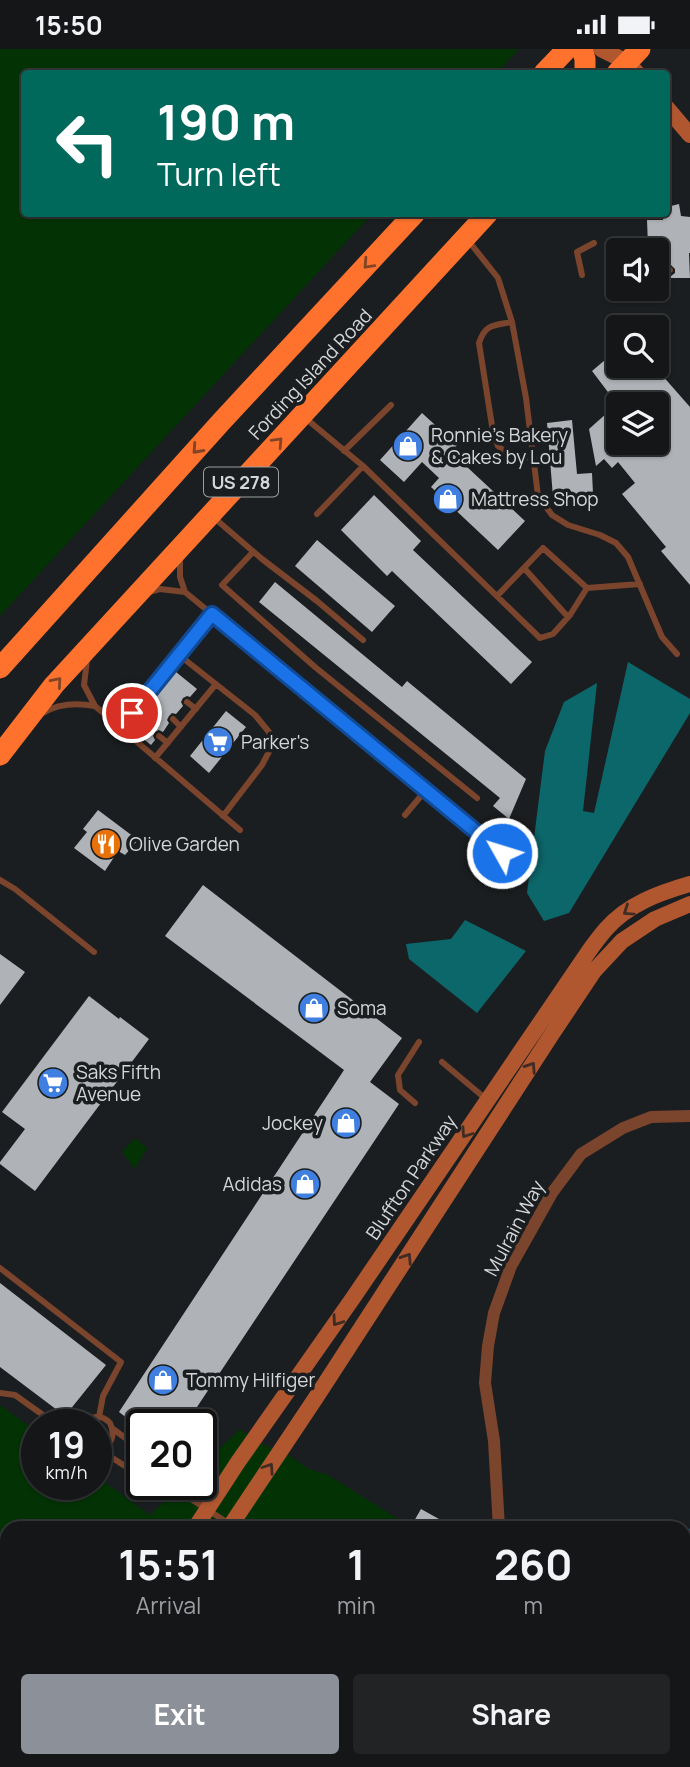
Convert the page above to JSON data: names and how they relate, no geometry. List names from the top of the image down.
{
  "streets": {
    "highway": ["Fording Island Road", "US 278"],
    "main road": ["Bluffton Parkway"],
    "street": ["Mulrain Way"]
  },
  "places": {
    "shop": [
      "Ronnie's Bakery & Cakes by Lou",
      "Mattress Shop",
      "Soma",
      "Jockey",
      "Adidas",
      "Tommy Hilfiger"
    ],
    "supermarket": ["Parker's", "Saks Fifth Avenue"],
    "restaurant": ["Olive Garden"]
  },
  "page": {
    "status": "15:50",
    "turn": ["190 m", "Turn left"],
    "speed": "19 km/h",
    "limit": "20",
    "eta": [
      "15:51",
      "Arrival",
      "1",
      "min",
      "260",
      "m"
    ],
    "buttons": ["Exit", "Share"]
  }
}
